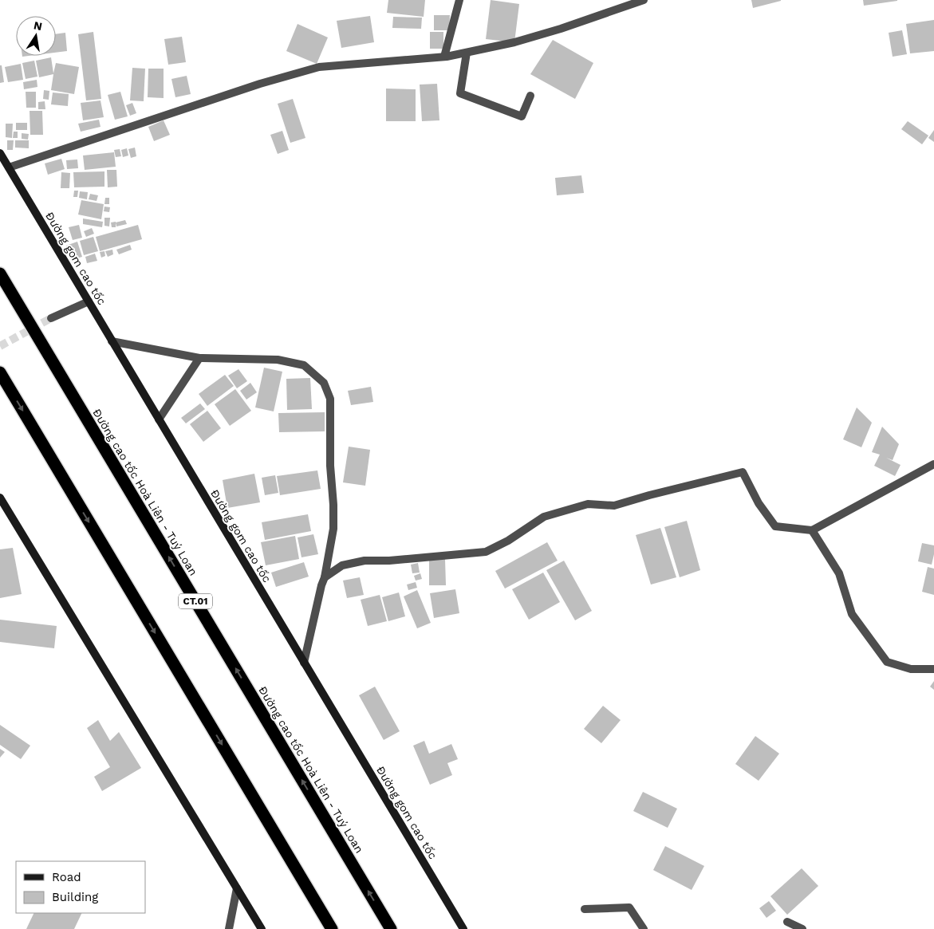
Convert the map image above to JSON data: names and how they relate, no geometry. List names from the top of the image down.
{
  "streets": {
    "highway": ["Đường cao tốc Hoà Liên - Tuý Loan", "CT.01"],
    "main road": ["Đường gom cao tốc"]
  },
  "legend": ["Road", "Building"],
  "north": "top"
}
